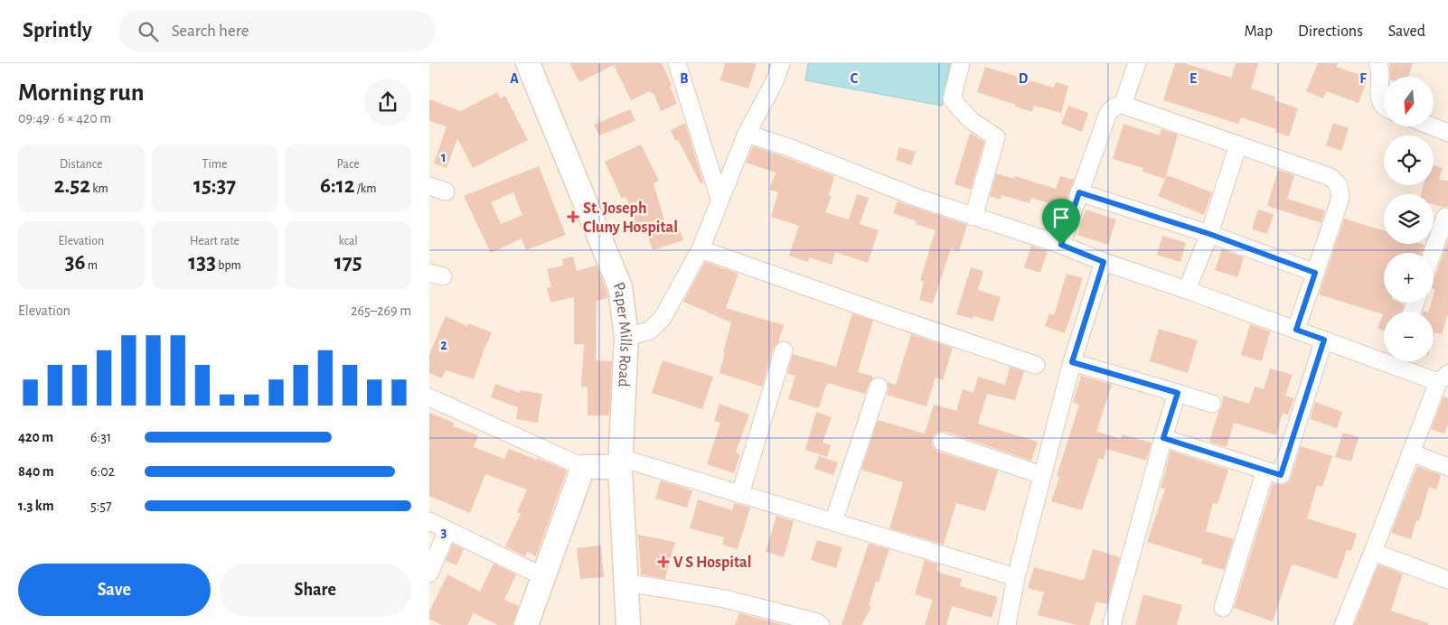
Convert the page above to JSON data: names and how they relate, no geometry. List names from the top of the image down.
{
  "streets": {
    "main road": ["Paper Mills Road"]
  },
  "places": {
    "health": ["St. Joseph Cluny Hospital", "V S Hospital"]
  },
  "north": "bottom",
  "page": {
    "header": "Sprintly",
    "search": "Search here",
    "nav": ["Map", "Directions", "Saved"],
    "heading": ["Morning run", "09:49 · 6 × 420 m"],
    "map_buttons": ["+", "−"],
    "stats": [
      ["Distance", "2.52 km"],
      ["Time", "15:37"],
      ["Pace", "6:12 /km"],
      ["Elevation", "36 m"],
      ["Heart rate", "133 bpm"],
      ["kcal", "175"]
    ],
    "chart": ["Elevation", "265–269 m"],
    "list": [
      {
        "name": "420 m",
        "note": "6:31"
      },
      {
        "name": "840 m",
        "note": "6:02"
      },
      {
        "name": "1.3 km",
        "note": "5:57"
      }
    ],
    "buttons": ["Save", "Share"]
  },
  "grid": {
    "columns": [
      "A",
      "B",
      "C",
      "D",
      "E",
      "F"
    ],
    "rows": ["1", "2", "3"]
  }
}
